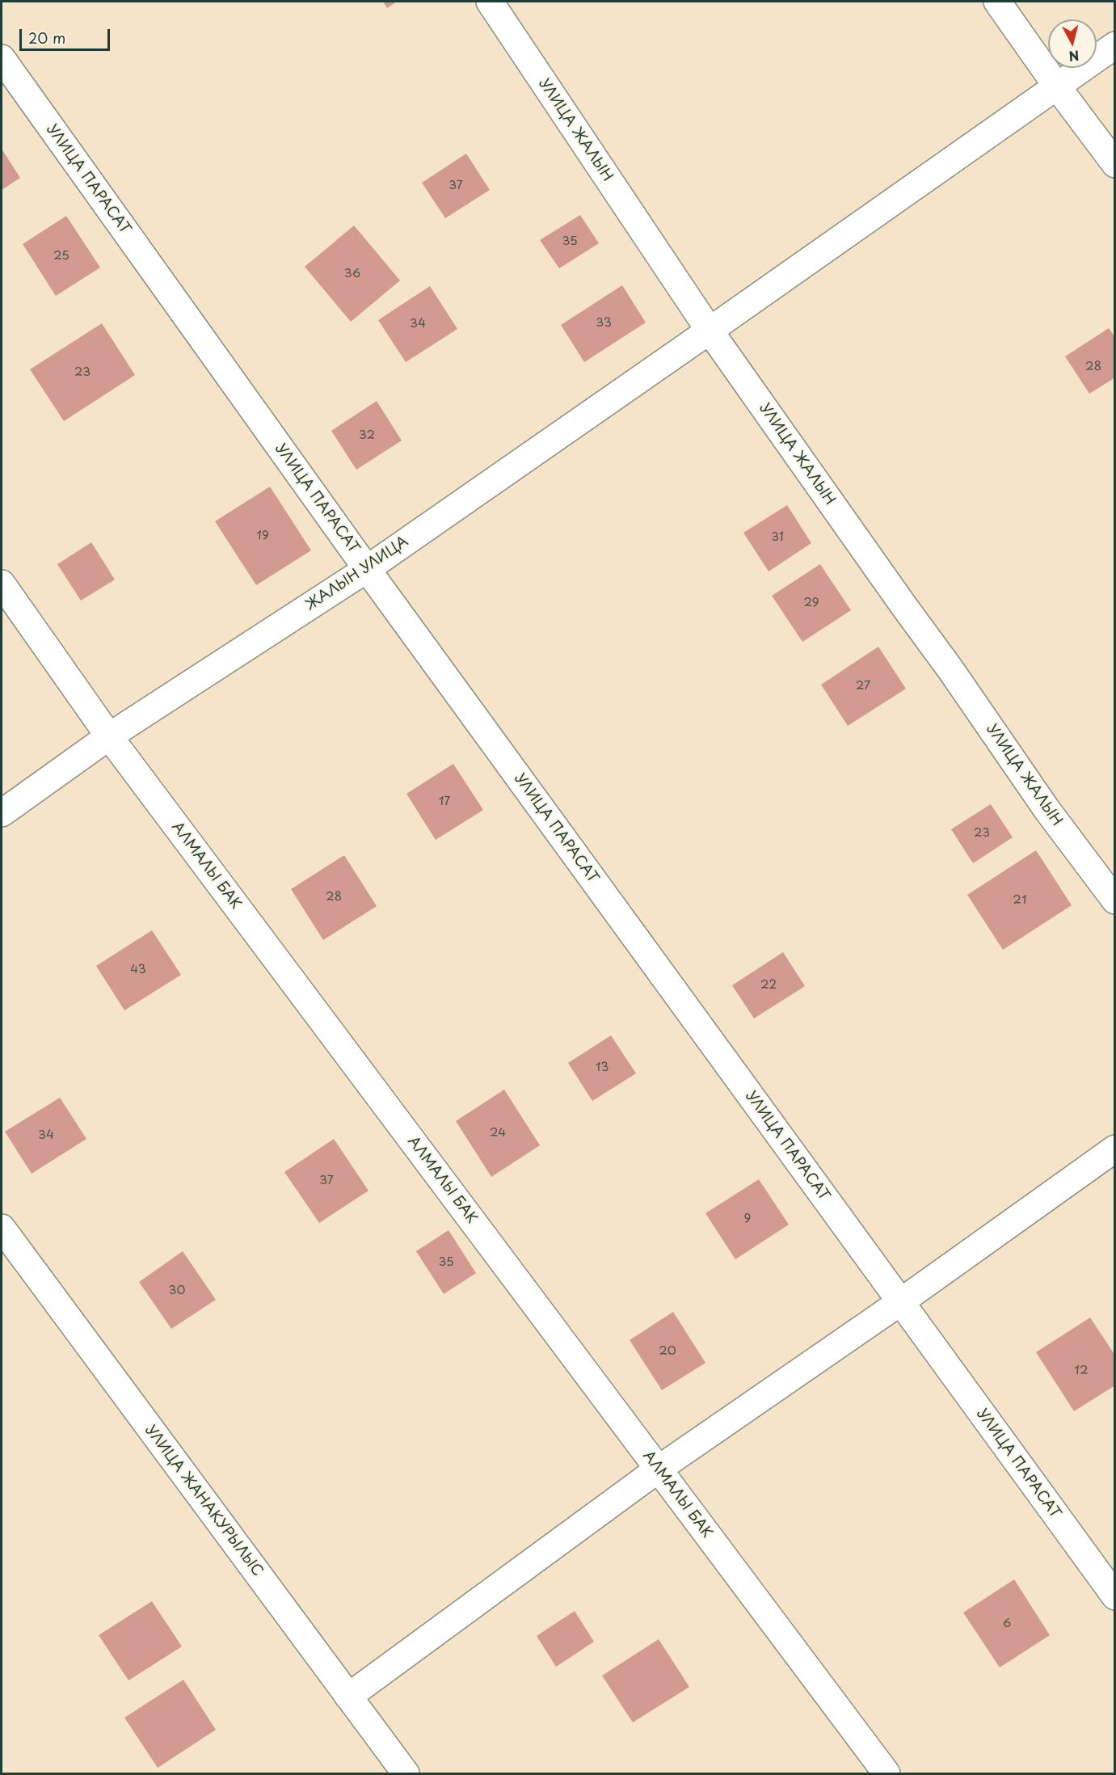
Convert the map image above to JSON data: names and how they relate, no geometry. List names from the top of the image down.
{
  "streets": {
    "street": [
      "УЛИЦА ЖАЛЫН",
      "УЛИЦА ПАРАСАТ",
      "ЖАЛЫН УЛИЦА",
      "АЛМАЛЫ БАК",
      "УЛИЦА ЖАНАКУРЫЛЫС"
    ]
  },
  "crossings": [
    ["УЛИЦА ЖАЛЫН", "ЖАЛЫН УЛИЦА"],
    ["УЛИЦА ПАРАСАТ", "ЖАЛЫН УЛИЦА"],
    ["ЖАЛЫН УЛИЦА", "АЛМАЛЫ БАК"]
  ],
  "house_numbers": [
    "37",
    "35",
    "25",
    "36",
    "33",
    "34",
    "28",
    "23",
    "32",
    "19",
    "31",
    "29",
    "27",
    "17",
    "23",
    "28",
    "21",
    "43",
    "22",
    "13",
    "24",
    "34",
    "37",
    "9",
    "35",
    "30",
    "20",
    "12",
    "6"
  ],
  "scale_bar": "20 m",
  "north": "bottom"
}
